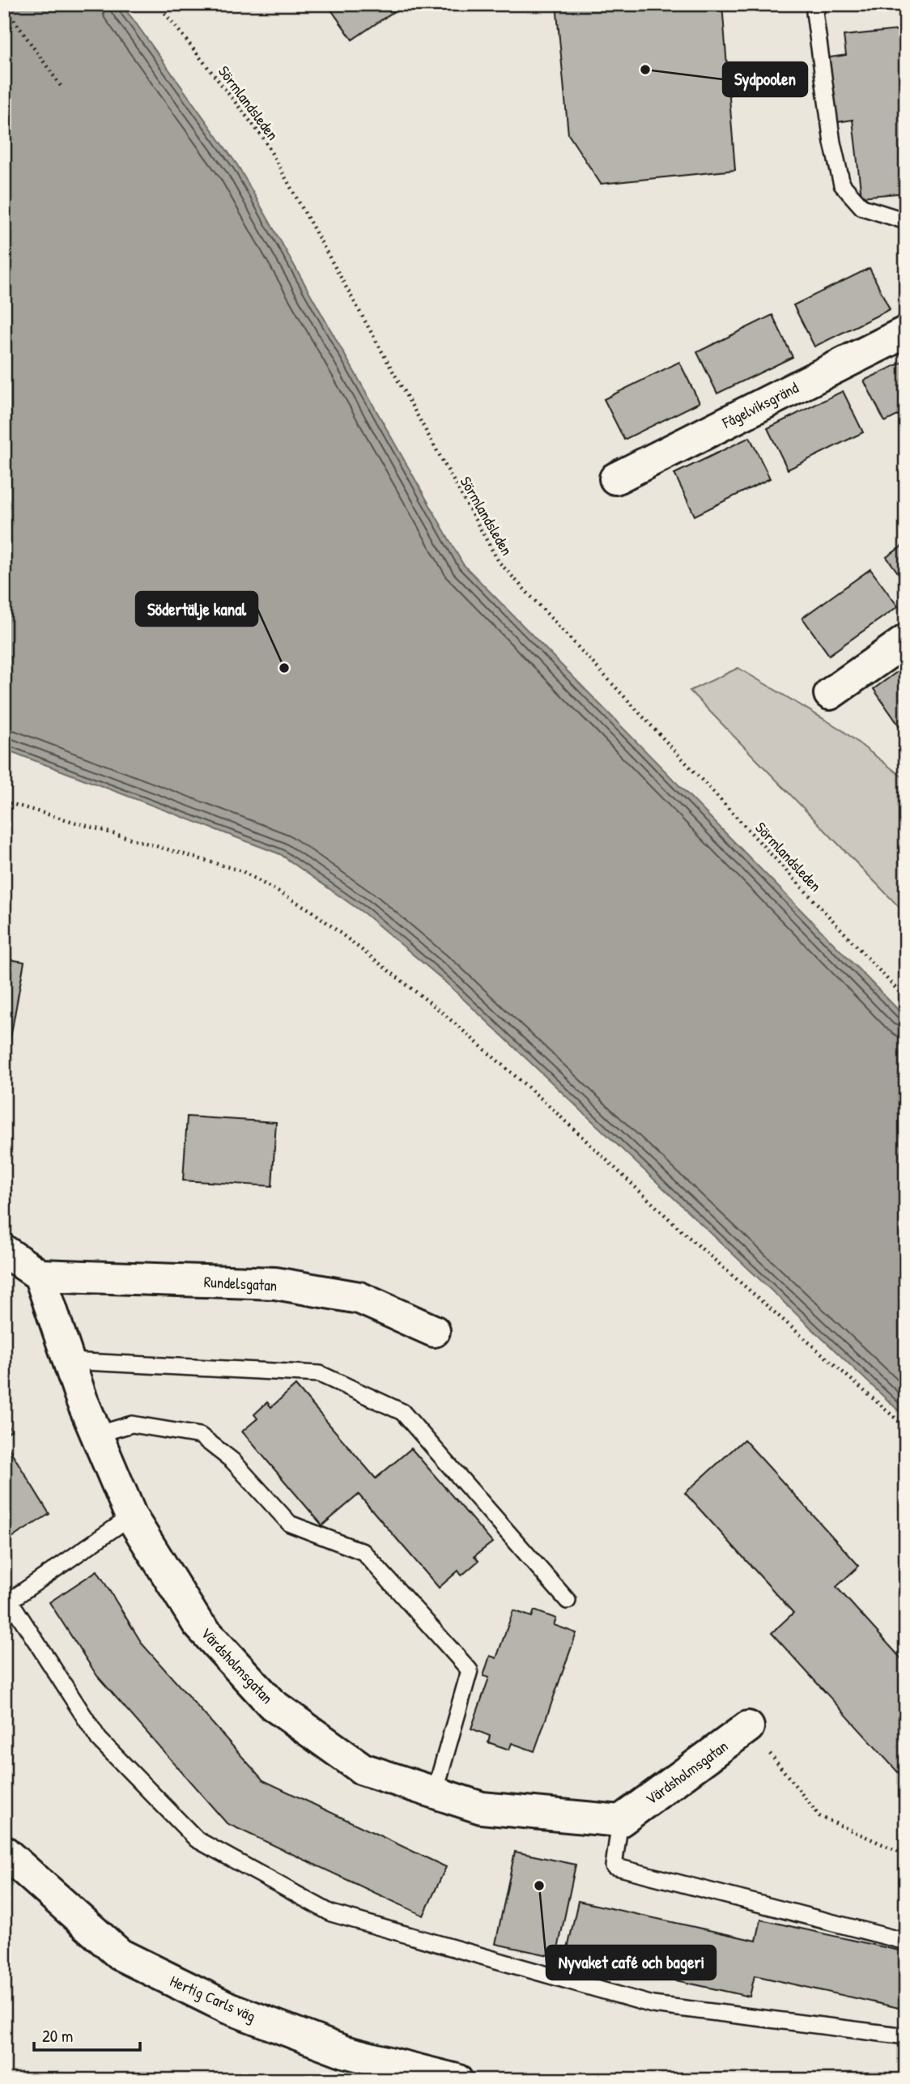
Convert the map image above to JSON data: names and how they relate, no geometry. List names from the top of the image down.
{
  "streets": {
    "street": [
      "Fågelviksgränd",
      "Rundelsgatan",
      "Värdsholmsgatan",
      "Hertig Carls väg"
    ],
    "path": ["Sörmlandsleden"]
  },
  "crossings": [
    ["Rundelsgatan", "Värdsholmsgatan"]
  ],
  "places": ["Sydpoolen", "Södertälje kanal", "Nyvaket café och bageri"],
  "scale_bar": "20 m"
}
